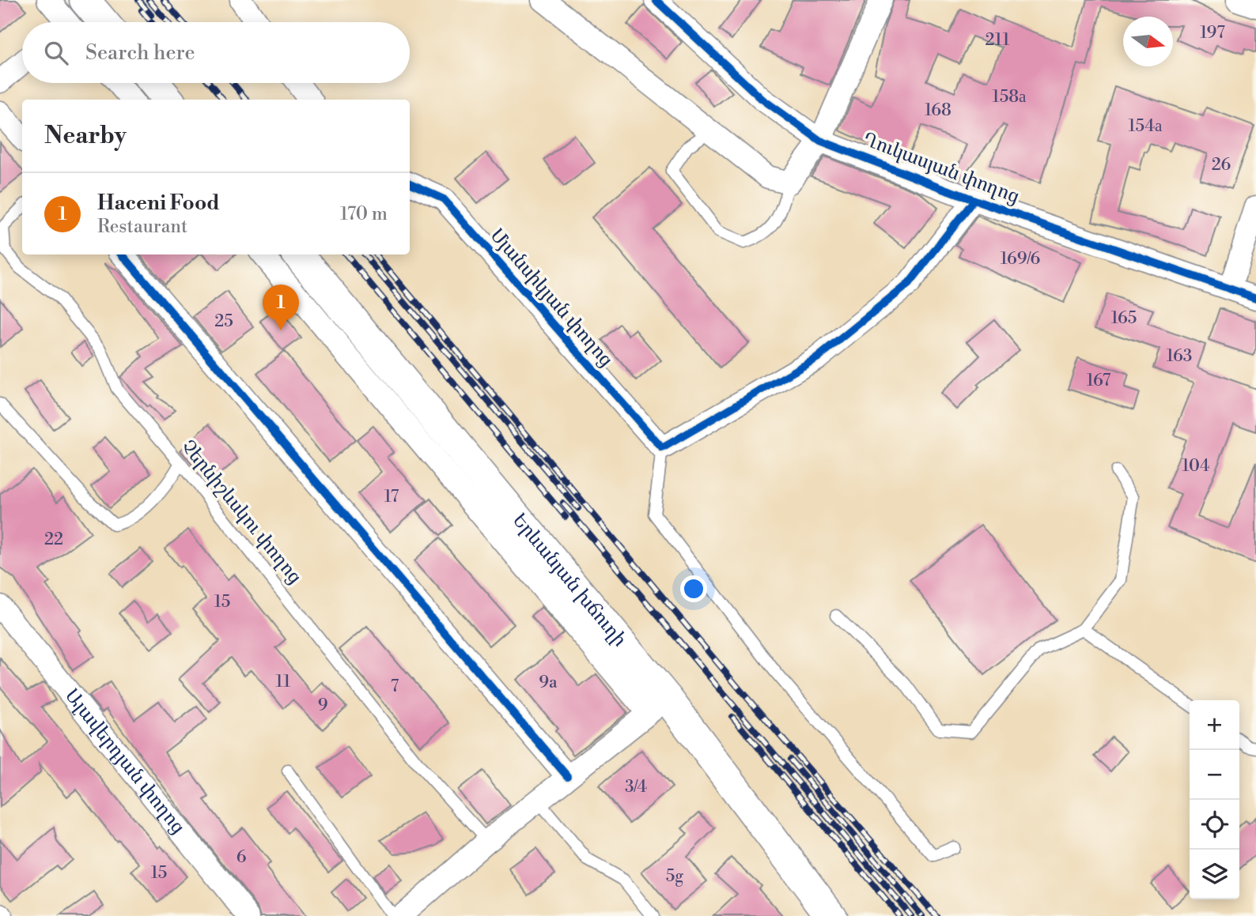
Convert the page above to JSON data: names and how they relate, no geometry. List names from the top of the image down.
{
  "streets": {
    "highway": ["Երևանյան խճուղի"],
    "street": ["Ղուկասյան փողոց", "Մյանսիկյան փողոց", "Ալավերդյան փողոց"],
    "lane": ["Չերնիշևսկու փողոց"]
  },
  "house_numbers": [
    "197",
    "211",
    "158а",
    "168",
    "154а",
    "26",
    "169/6",
    "165",
    "25",
    "163",
    "167",
    "104",
    "17",
    "22",
    "15",
    "11",
    "9a",
    "7",
    "9",
    "3/4",
    "6",
    "15",
    "5g"
  ],
  "north": "right",
  "page": {
    "search": "Search here",
    "heading": "Nearby",
    "list": [
      {
        "mark": "1",
        "name": "Haceni Food",
        "note": "Restaurant",
        "value": "170 m"
      }
    ],
    "pins": "1",
    "map_buttons": ["+", "−"]
  }
}
